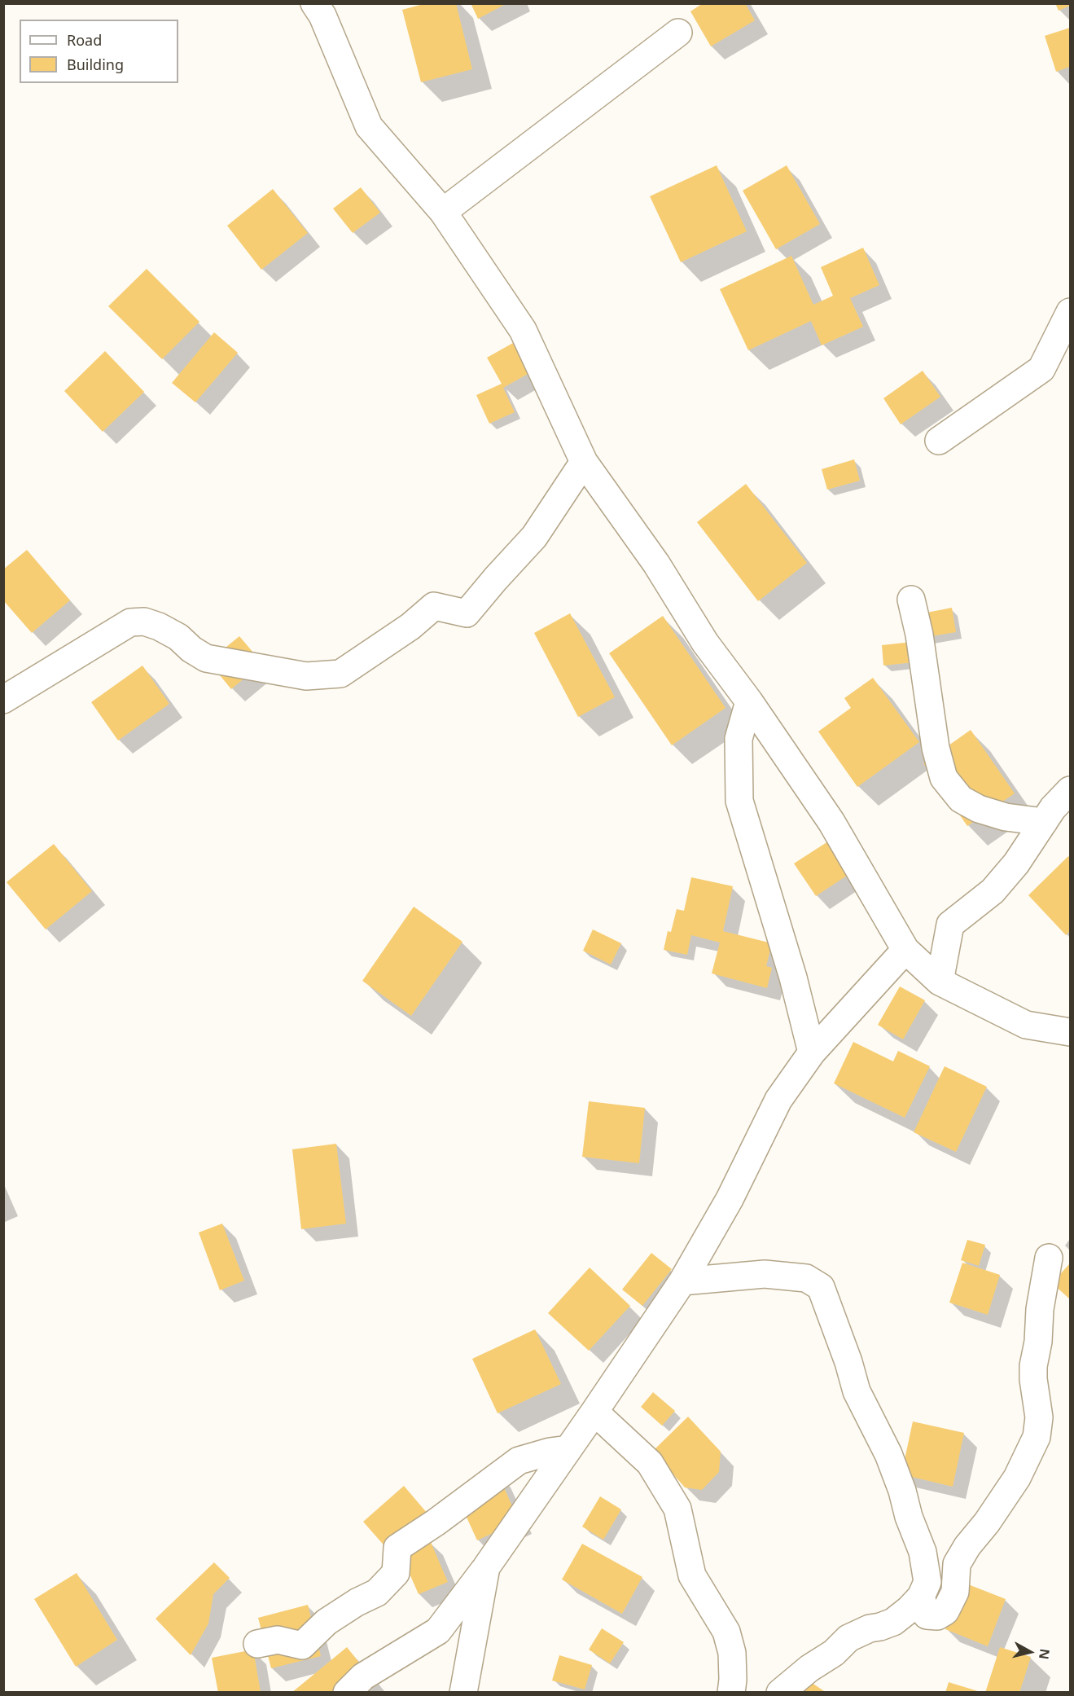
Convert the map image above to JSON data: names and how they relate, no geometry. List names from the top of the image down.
{
  "legend": ["Road", "Building"],
  "north": "right"
}
